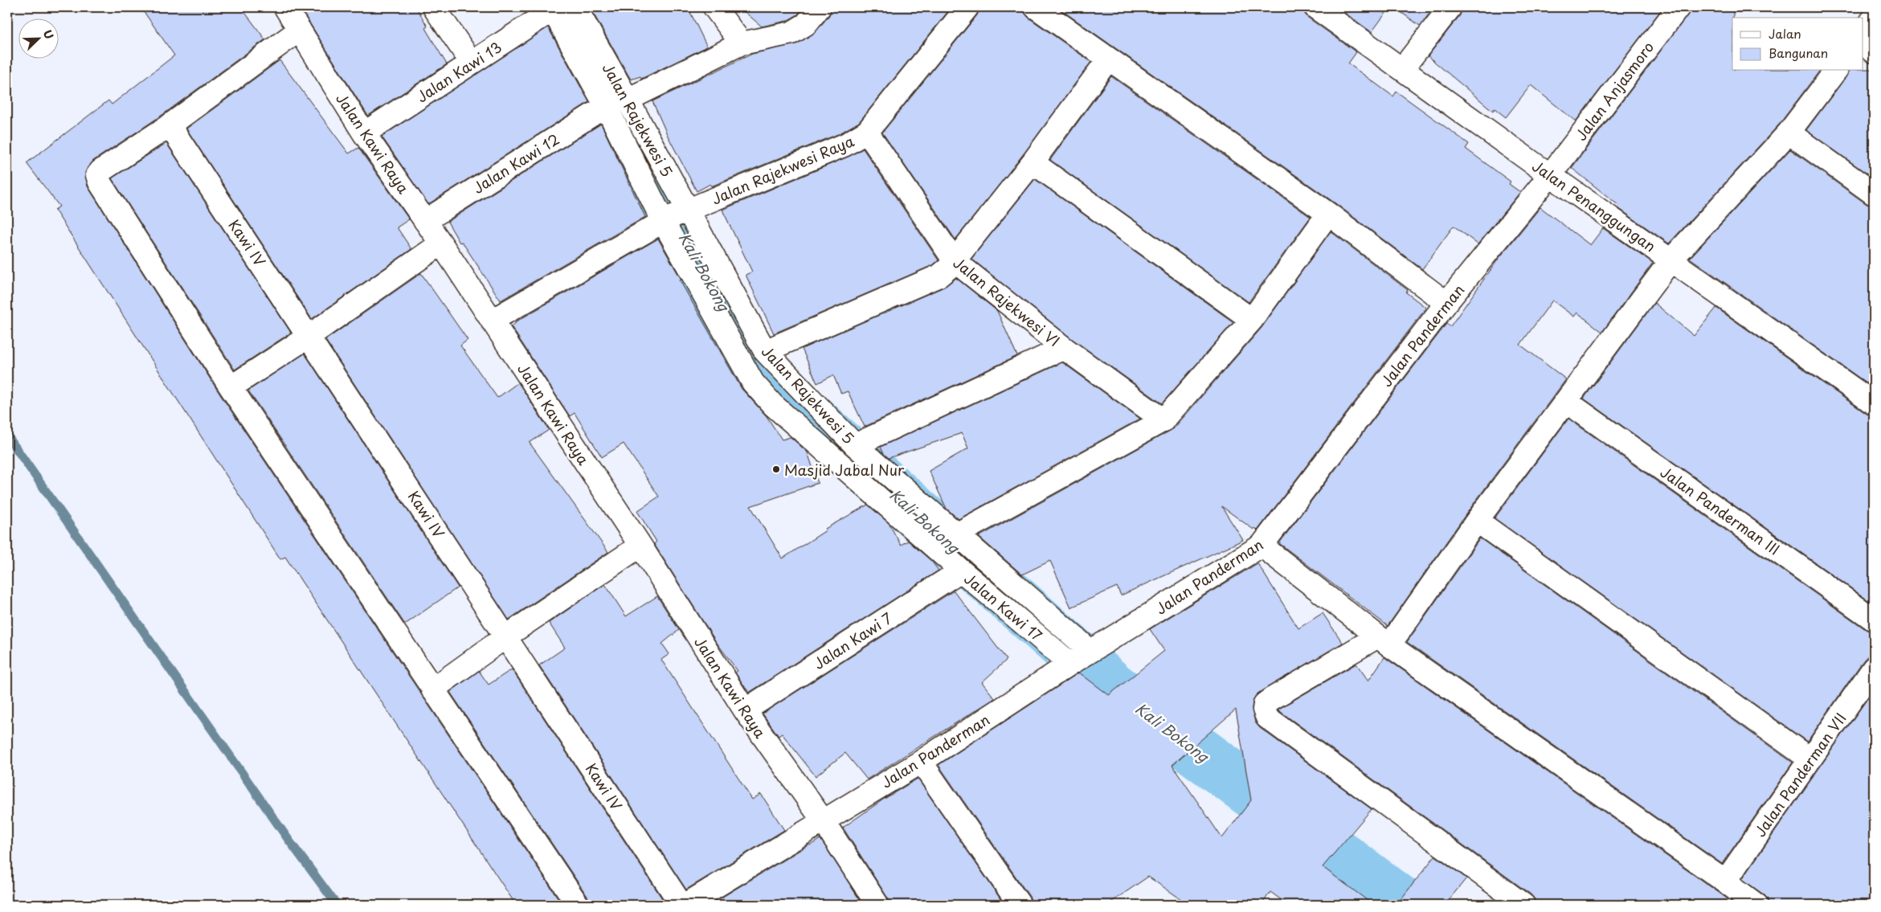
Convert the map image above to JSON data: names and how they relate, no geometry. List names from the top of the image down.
{
  "streets": {
    "street": [
      "Jalan Kawi 13",
      "Jalan Anjasmoro",
      "Jalan Rajekwesi 5",
      "Jalan Kawi Raya",
      "Jalan Kawi 12",
      "Jalan Rajekwesi Raya",
      "Jalan Penanggungan",
      "Kawi IV",
      "Jalan Rajekwesi VI",
      "Jalan Panderman",
      "Jalan Panderman III",
      "Jalan Kawi 17",
      "Jalan Kawi 7",
      "Jalan Panderman VII"
    ]
  },
  "crossings": [
    ["Jalan Kawi 13", "Jalan Kawi Raya"],
    ["Jalan Anjasmoro", "Jalan Penanggungan"],
    ["Jalan Anjasmoro", "Jalan Panderman"],
    ["Jalan Rajekwesi 5", "Jalan Rajekwesi Raya"],
    ["Jalan Rajekwesi 5", "Jalan Panderman"],
    ["Jalan Rajekwesi 5", "Jalan Kawi 17"],
    ["Jalan Kawi Raya", "Jalan Kawi 12"],
    ["Jalan Kawi Raya", "Jalan Rajekwesi Raya"],
    ["Jalan Kawi Raya", "Jalan Panderman"],
    ["Jalan Kawi Raya", "Jalan Kawi 7"],
    ["Jalan Rajekwesi Raya", "Jalan Rajekwesi VI"],
    ["Jalan Rajekwesi Raya", "Jalan Kawi 17"],
    ["Jalan Penanggungan", "Jalan Panderman"],
    ["Jalan Panderman", "Jalan Kawi 17"],
    ["Jalan Kawi 17", "Jalan Kawi 7"]
  ],
  "water": ["Kali Bokong"],
  "places": ["Masjid Jabal Nur"],
  "legend": ["Jalan", "Bangunan"],
  "north": "top right"
}
